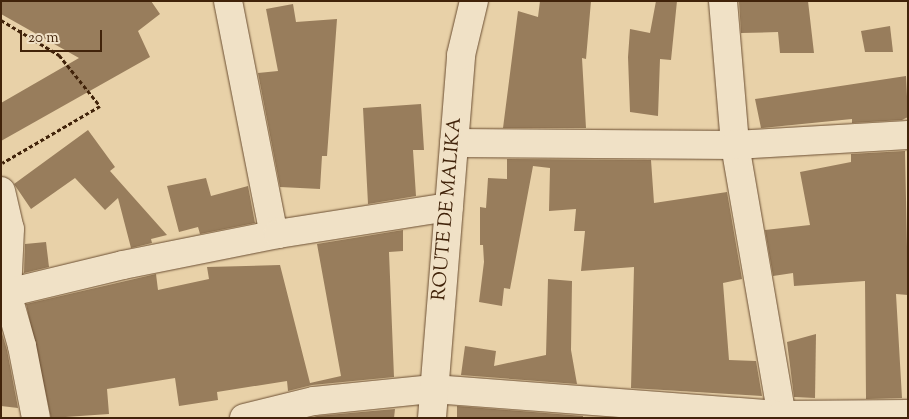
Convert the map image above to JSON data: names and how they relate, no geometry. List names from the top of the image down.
{
  "streets": {
    "street": ["ROUTE DE MALIKA"]
  },
  "scale_bar": "20 m"
}
